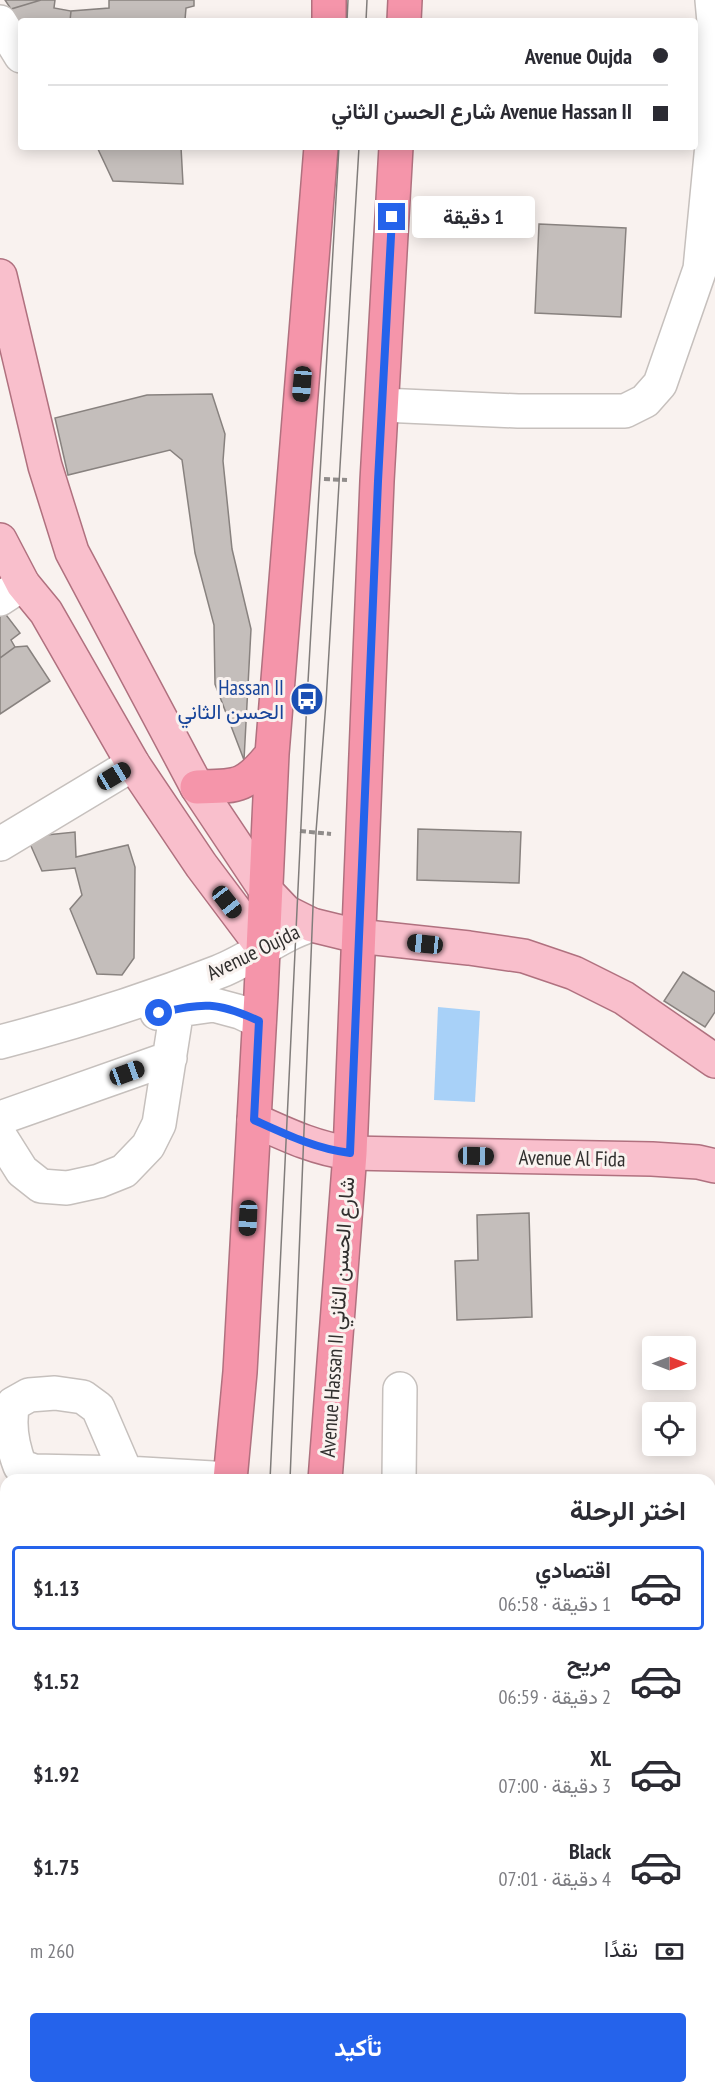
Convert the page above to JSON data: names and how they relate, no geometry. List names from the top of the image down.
{
  "streets": {
    "highway": ["Avenue Hassan II شارع الحسن الثاني"],
    "main road": ["Avenue Al Fida"],
    "street": ["Avenue Oujda"]
  },
  "crossings": [
    ["Avenue Al Fida", "Avenue Hassan II شارع الحسن الثاني"]
  ],
  "places": {
    "bus stop": ["Hassan II الحسن الثاني"]
  },
  "north": "right",
  "page": {
    "banner": ["Avenue Oujda", "Avenue Hassan II شارع الحسن الثاني"],
    "bubble": "1 دقيقة",
    "heading": "اختر الرحلة",
    "list": [
      {
        "name": "اقتصادي",
        "note": "1 دقيقة · 06:58",
        "value": "$1.13"
      },
      {
        "name": "مريح",
        "note": "2 دقيقة · 06:59",
        "value": "$1.52"
      },
      {
        "name": "XL",
        "note": "3 دقيقة · 07:00",
        "value": "$1.92"
      },
      {
        "name": "Black",
        "note": "4 دقيقة · 07:01",
        "value": "$1.75"
      }
    ],
    "pay": ["نقدًا", "260 m"],
    "buttons": "تأكيد"
  }
}
